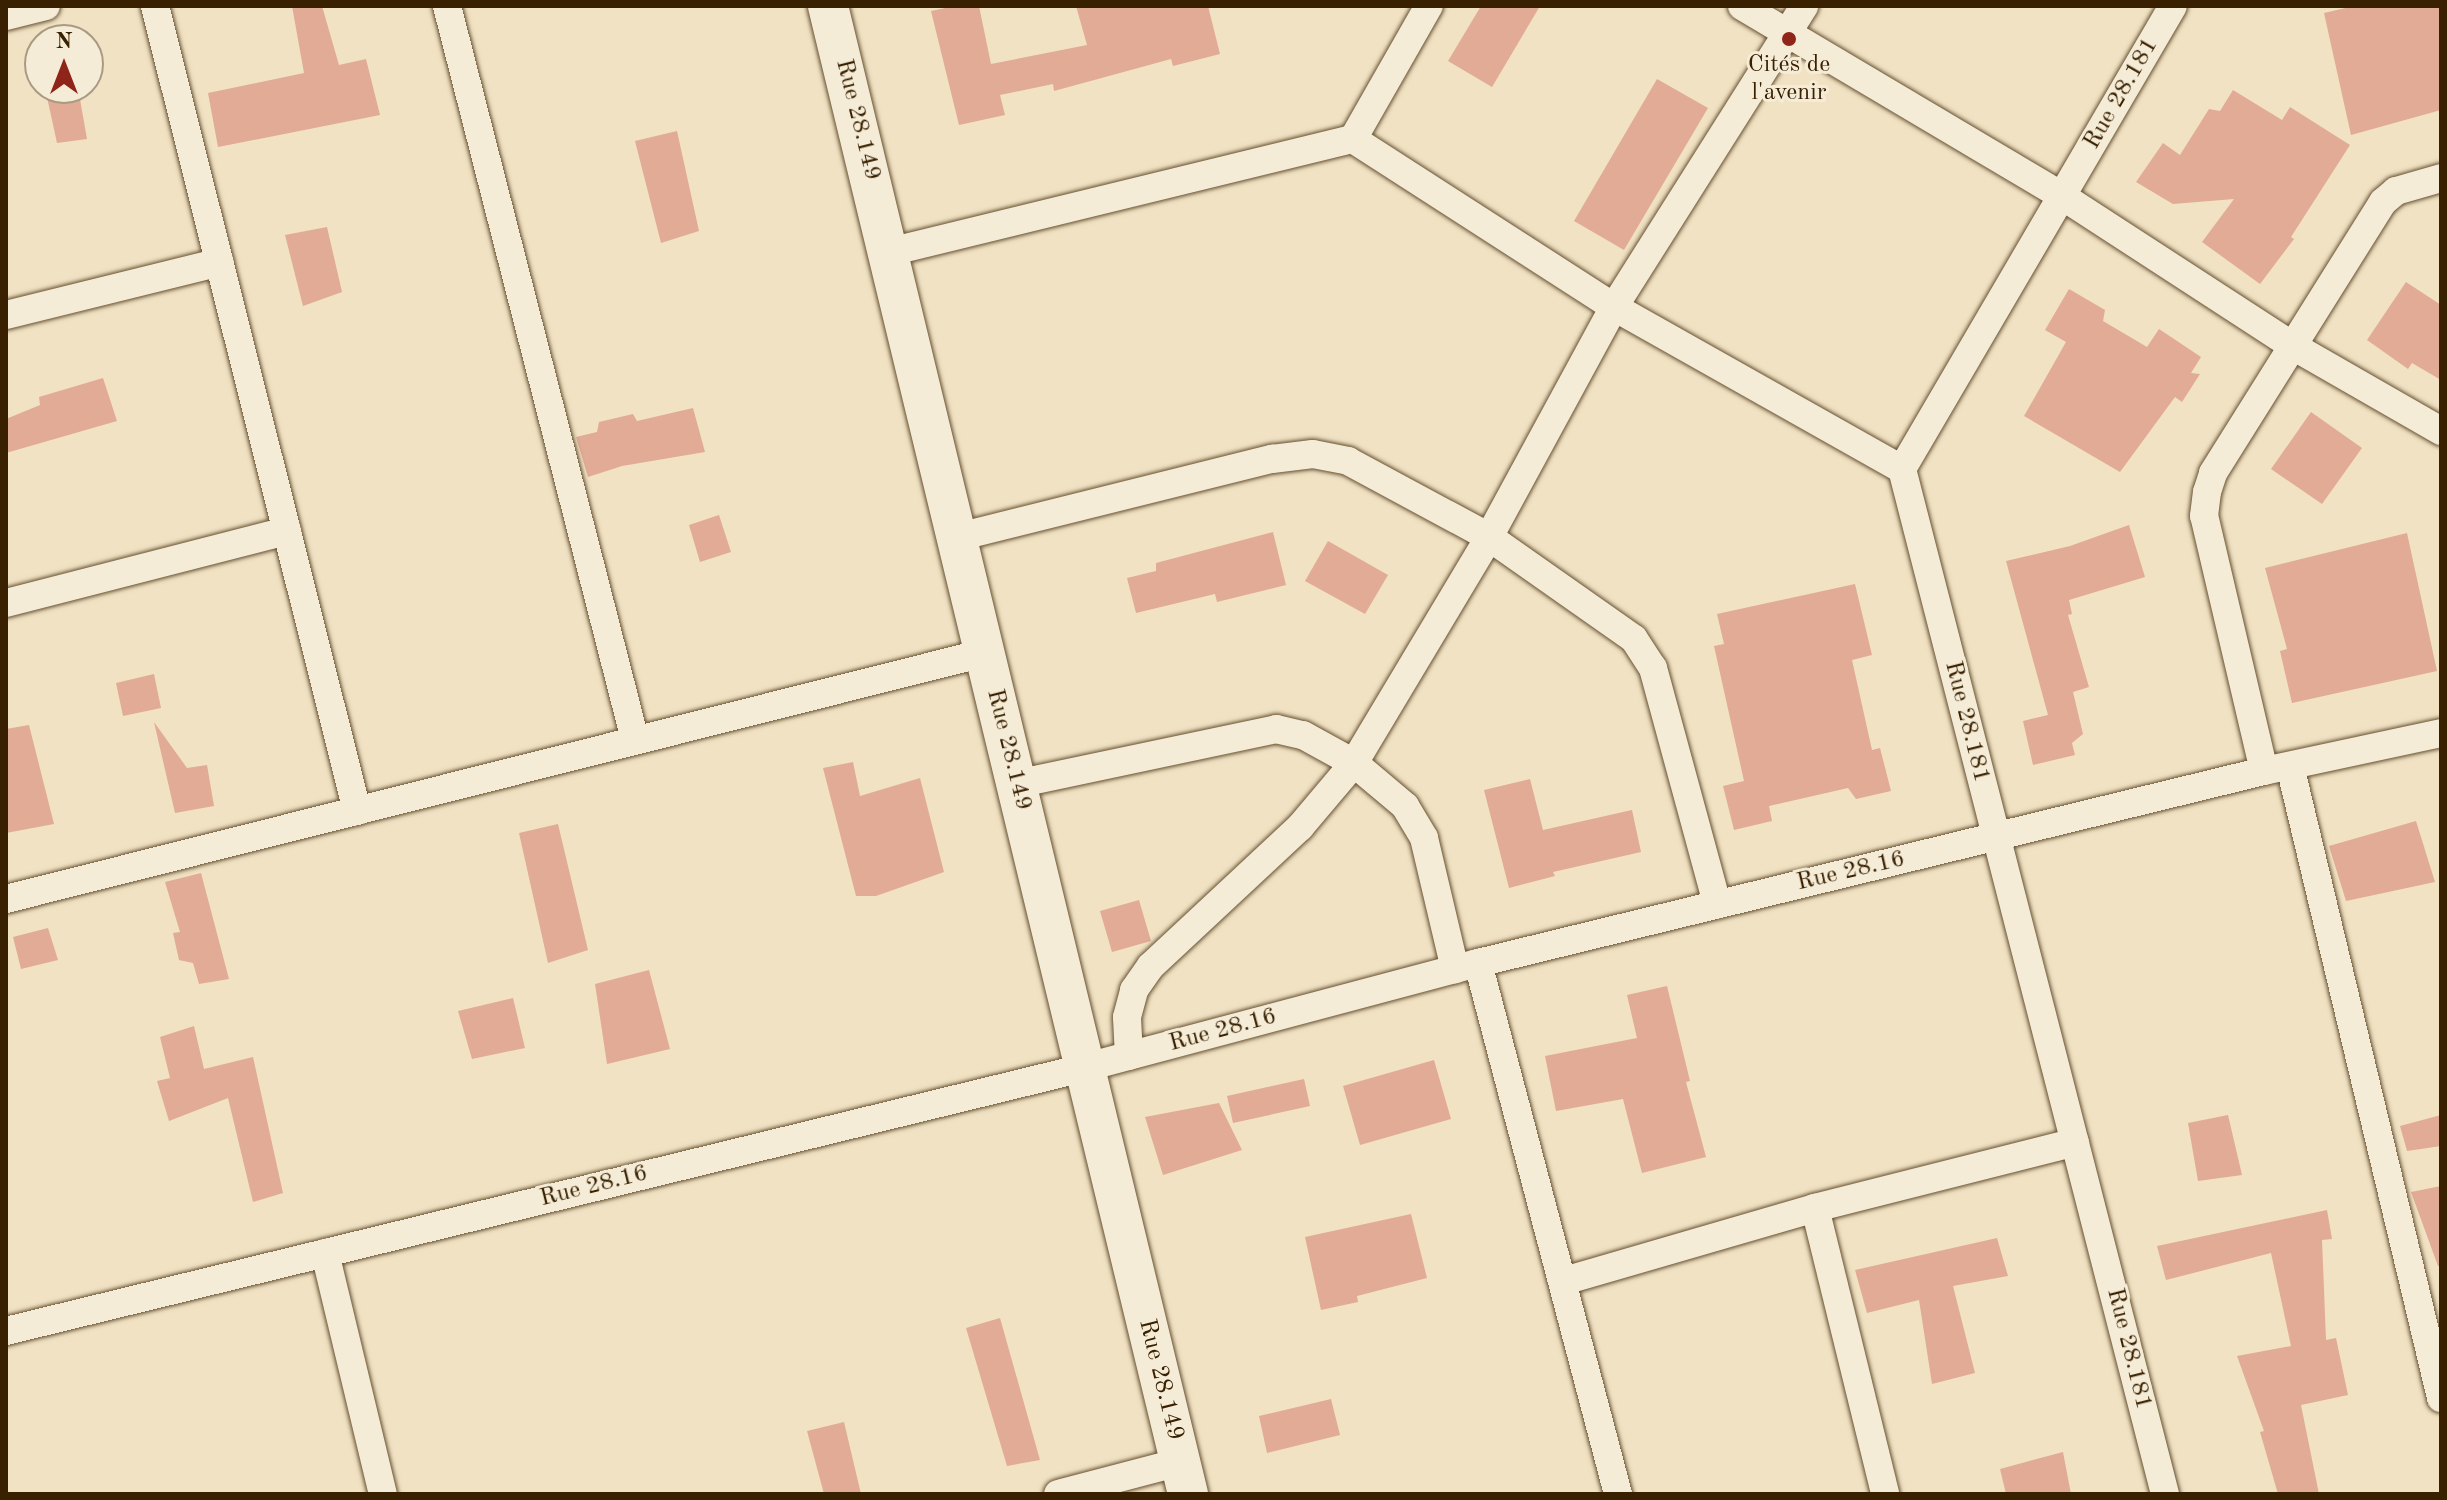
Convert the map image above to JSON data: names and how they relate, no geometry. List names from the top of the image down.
{
  "streets": {
    "street": ["Rue 28.181", "Rue 28.149", "Rue 28.16"]
  },
  "crossings": [
    ["Rue 28.181", "Rue 28.16"],
    ["Rue 28.149", "Rue 28.16"]
  ],
  "places": ["Cités de l'avenir"],
  "north": "top"
}
